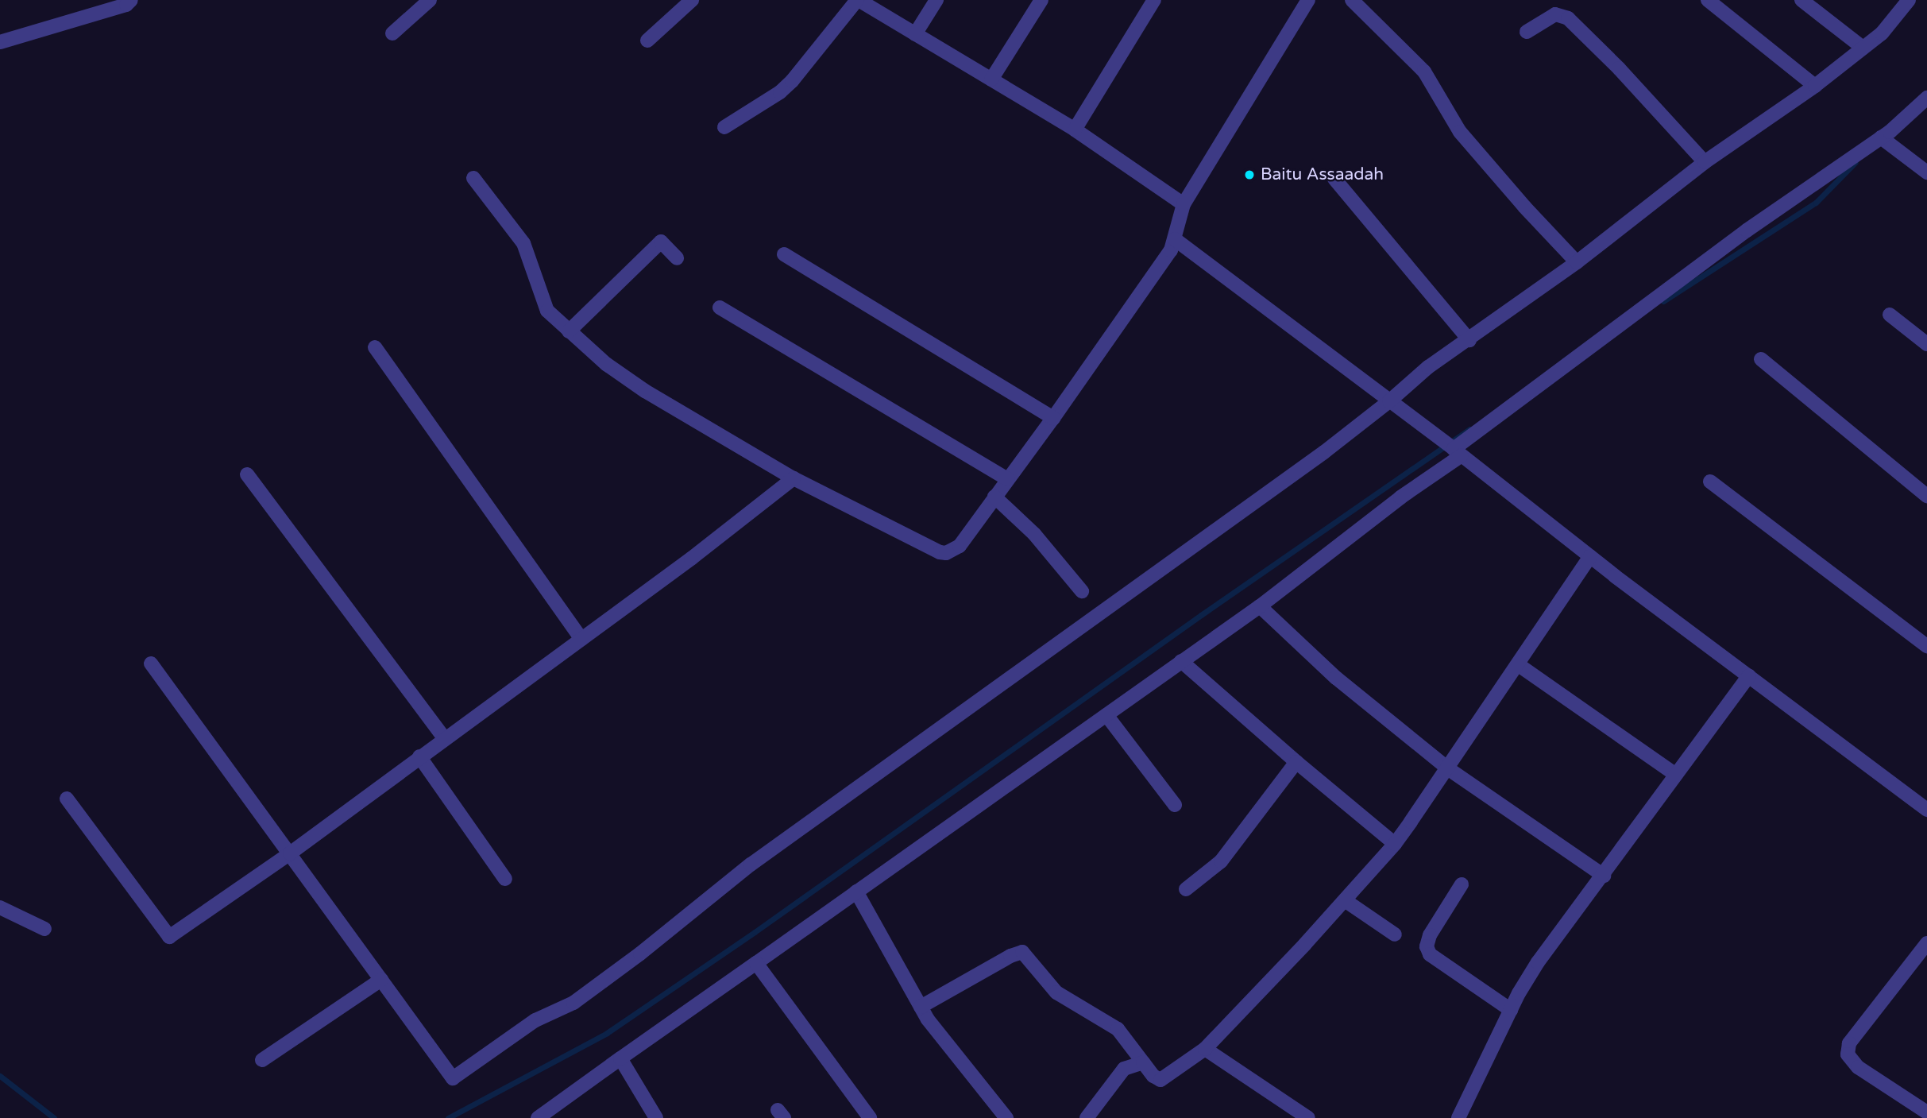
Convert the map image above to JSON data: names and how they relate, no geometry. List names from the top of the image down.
{
  "places": ["Baitu Assaadah"]
}
